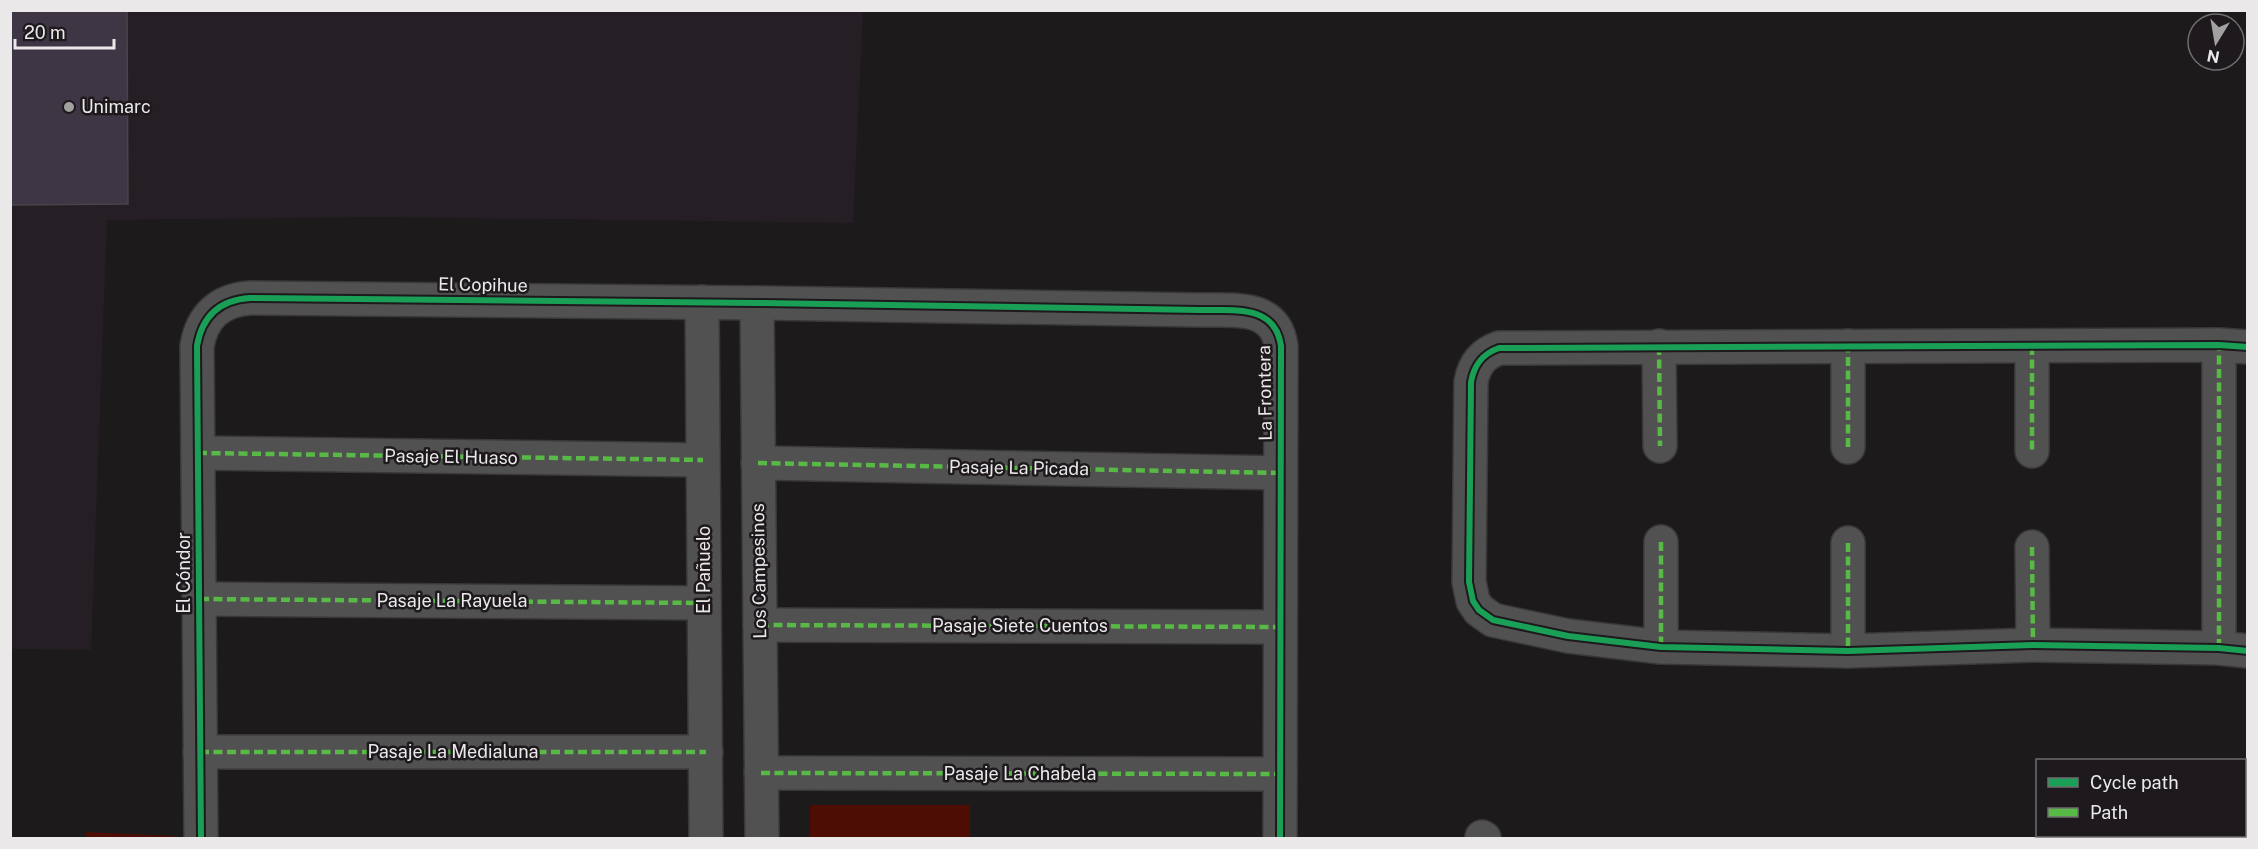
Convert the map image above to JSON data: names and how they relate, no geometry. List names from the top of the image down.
{
  "streets": {
    "street": [
      "El Copihue",
      "La Frontera",
      "Pasaje El Huaso",
      "Pasaje La Picada",
      "El Pañuelo",
      "Los Campesinos",
      "El Cóndor",
      "Pasaje La Rayuela",
      "Pasaje Siete Cuentos",
      "Pasaje La Medialuna",
      "Pasaje La Chabela"
    ]
  },
  "crossings": [
    ["El Copihue", "La Frontera"],
    ["El Copihue", "El Pañuelo"],
    ["El Copihue", "Los Campesinos"],
    ["El Copihue", "El Cóndor"],
    ["La Frontera", "Pasaje La Picada"],
    ["La Frontera", "Los Campesinos"],
    ["La Frontera", "Pasaje Siete Cuentos"],
    ["La Frontera", "Pasaje La Chabela"],
    ["Pasaje El Huaso", "El Pañuelo"],
    ["Pasaje El Huaso", "El Cóndor"],
    ["Pasaje La Picada", "Los Campesinos"],
    ["El Pañuelo", "Pasaje La Rayuela"],
    ["El Pañuelo", "Pasaje La Medialuna"],
    ["Los Campesinos", "Pasaje Siete Cuentos"],
    ["Los Campesinos", "Pasaje La Chabela"],
    ["El Cóndor", "Pasaje La Rayuela"],
    ["El Cóndor", "Pasaje La Medialuna"]
  ],
  "places": ["Unimarc"],
  "legend": ["Cycle path", "Path"],
  "scale_bar": "20 m",
  "north": "bottom"
}
